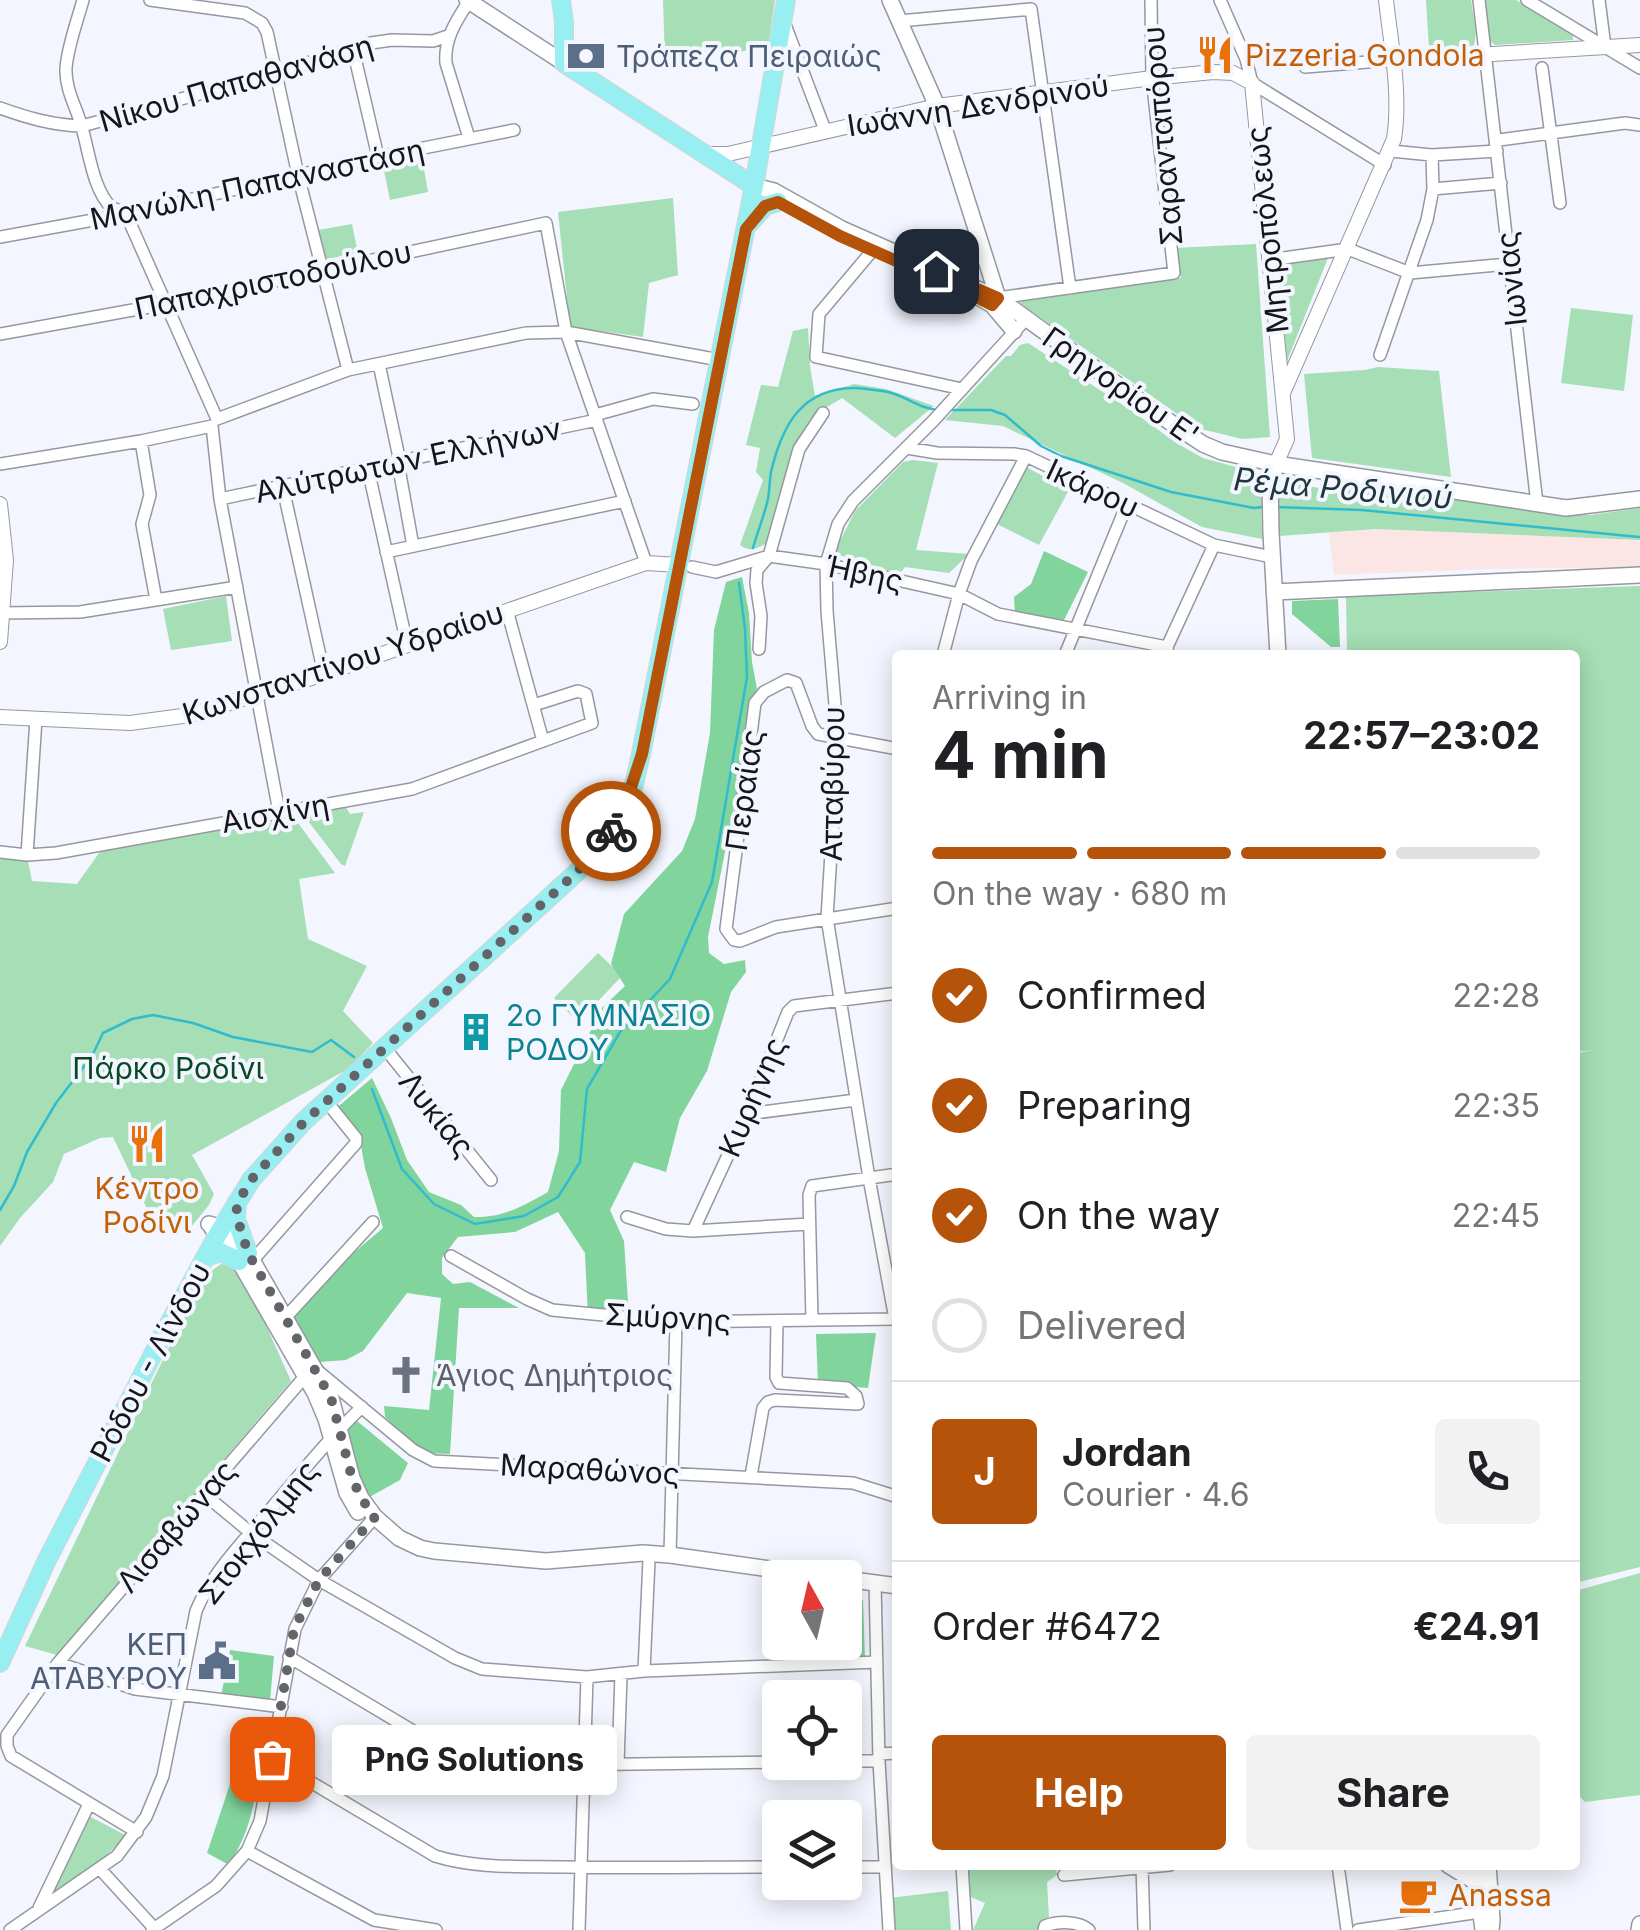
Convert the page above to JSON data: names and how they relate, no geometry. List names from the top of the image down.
{
  "streets": {
    "main road": ["Γρηγορίου Ε'", "Ρόδου - Λίνδου"],
    "street": [
      "Νίκου Παπαθανάση",
      "Ιωάννη Δενδρινού",
      "Σαρανταπόρου",
      "Μανώλη Παπαναστάση",
      "Μητροπόλεως",
      "Ιωνίας",
      "Παπαχριστοδούλου",
      "Αλύτρωτων Ελλήνων",
      "Ικάρου",
      "Ήβης",
      "Κωνσταντίνου Υδραίου",
      "Ατταβύρου",
      "Περαίας",
      "Αισχίνη",
      "Κυρήνης",
      "Λυκίας",
      "Σμύρνης",
      "Μαραθώνος",
      "Λισαβώνας",
      "Στοκχόλμης"
    ]
  },
  "crossings": [
    ["Ιωάννη Δενδρινού", "Σαρανταπόρου"],
    ["Ιωάννη Δενδρινού", "Μητροπόλεως"],
    ["Ιωάννη Δενδρινού", "Ρόδου - Λίνδου"],
    ["Μητροπόλεως", "Γρηγορίου Ε'"],
    ["Ιωνίας", "Γρηγορίου Ε'"],
    ["Γρηγορίου Ε'", "Ατταβύρου"],
    ["Ικάρου", "Ατταβύρου"],
    ["Ήβης", "Ατταβύρου"],
    ["Κωνσταντίνου Υδραίου", "Ρόδου - Λίνδου"],
    ["Ατταβύρου", "Περαίας"],
    ["Ατταβύρου", "Κυρήνης"],
    ["Λυκίας", "Ρόδου - Λίνδου"],
    ["Μαραθώνος", "Λισαβώνας"],
    ["Μαραθώνος", "Στοκχόλμης"]
  ],
  "water": ["Ρέμα Ροδινιού"],
  "parks": ["Πάρκο Ροδίνι"],
  "places": {
    "restaurant": ["Pizzeria Gondola", "Κέντρο Ροδίνι"],
    "bank": ["Τράπεζα Πειραιώς"],
    "building": ["2ο ΓΥΜΝΑΣΙΟ ΡΟΔΟΥ"],
    "church": ["Άγιος Δημήτριος"],
    "public building": ["ΚΕΠ ΑΤΑΒΥΡΟΥ"],
    "other": ["PnG Solutions"],
    "cafe": ["Anassa"]
  },
  "north": "top",
  "page": {
    "heading": ["4 min", "Arriving in", "22:57–23:02"],
    "panel": [
      "Jordan",
      "Courier · 4.6",
      "Order #6472",
      "€24.91"
    ],
    "bar": "On the way · 680 m",
    "list": [
      ["Confirmed", "22:28"],
      ["Preparing", "22:35"],
      ["On the way", "22:45"],
      "Delivered"
    ],
    "round": "J",
    "buttons": ["Help", "Share"],
    "bubble": "PnG Solutions"
  }
}
